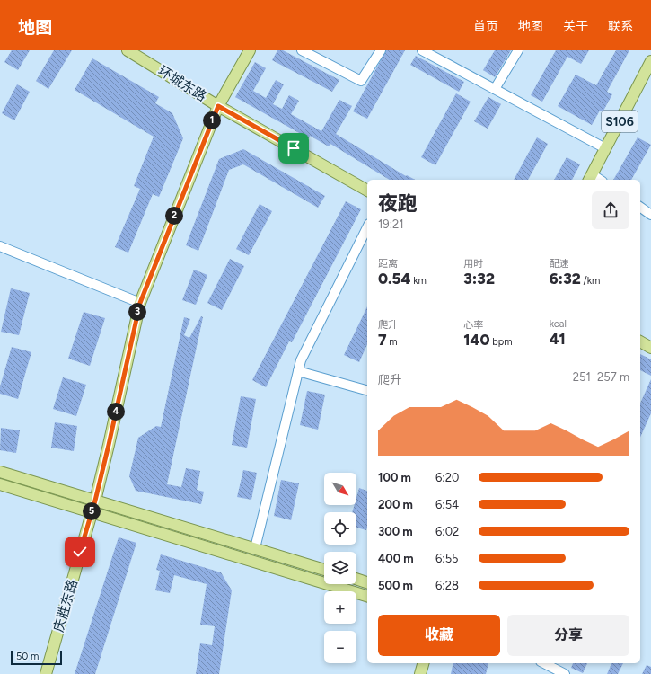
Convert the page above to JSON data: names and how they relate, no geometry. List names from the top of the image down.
{
  "streets": {
    "main road": ["环城东路", "S106", "庆胜东路"]
  },
  "crossings": [
    ["环城东路", "庆胜东路"]
  ],
  "scale_bar": "50 m",
  "north": "bottom right",
  "page": {
    "header": "地图",
    "nav": [
      "首页",
      "地图",
      "关于",
      "联系"
    ],
    "pins": [
      "1",
      "2",
      "3",
      "4",
      "5"
    ],
    "heading": ["夜跑", "19:21"],
    "stats": [
      ["距离", "0.54 km"],
      ["用时", "3:32"],
      ["配速", "6:32 /km"],
      ["爬升", "7 m"],
      ["心率", "140 bpm"],
      ["kcal", "41"]
    ],
    "chart": ["爬升", "251–257 m"],
    "list": [
      {
        "name": "100 m",
        "note": "6:20"
      },
      {
        "name": "200 m",
        "note": "6:54"
      },
      {
        "name": "300 m",
        "note": "6:02"
      },
      {
        "name": "400 m",
        "note": "6:55"
      },
      {
        "name": "500 m",
        "note": "6:28"
      }
    ],
    "map_buttons": ["+", "−"],
    "buttons": ["收藏", "分享"],
    "scale": "50 m"
  }
}
